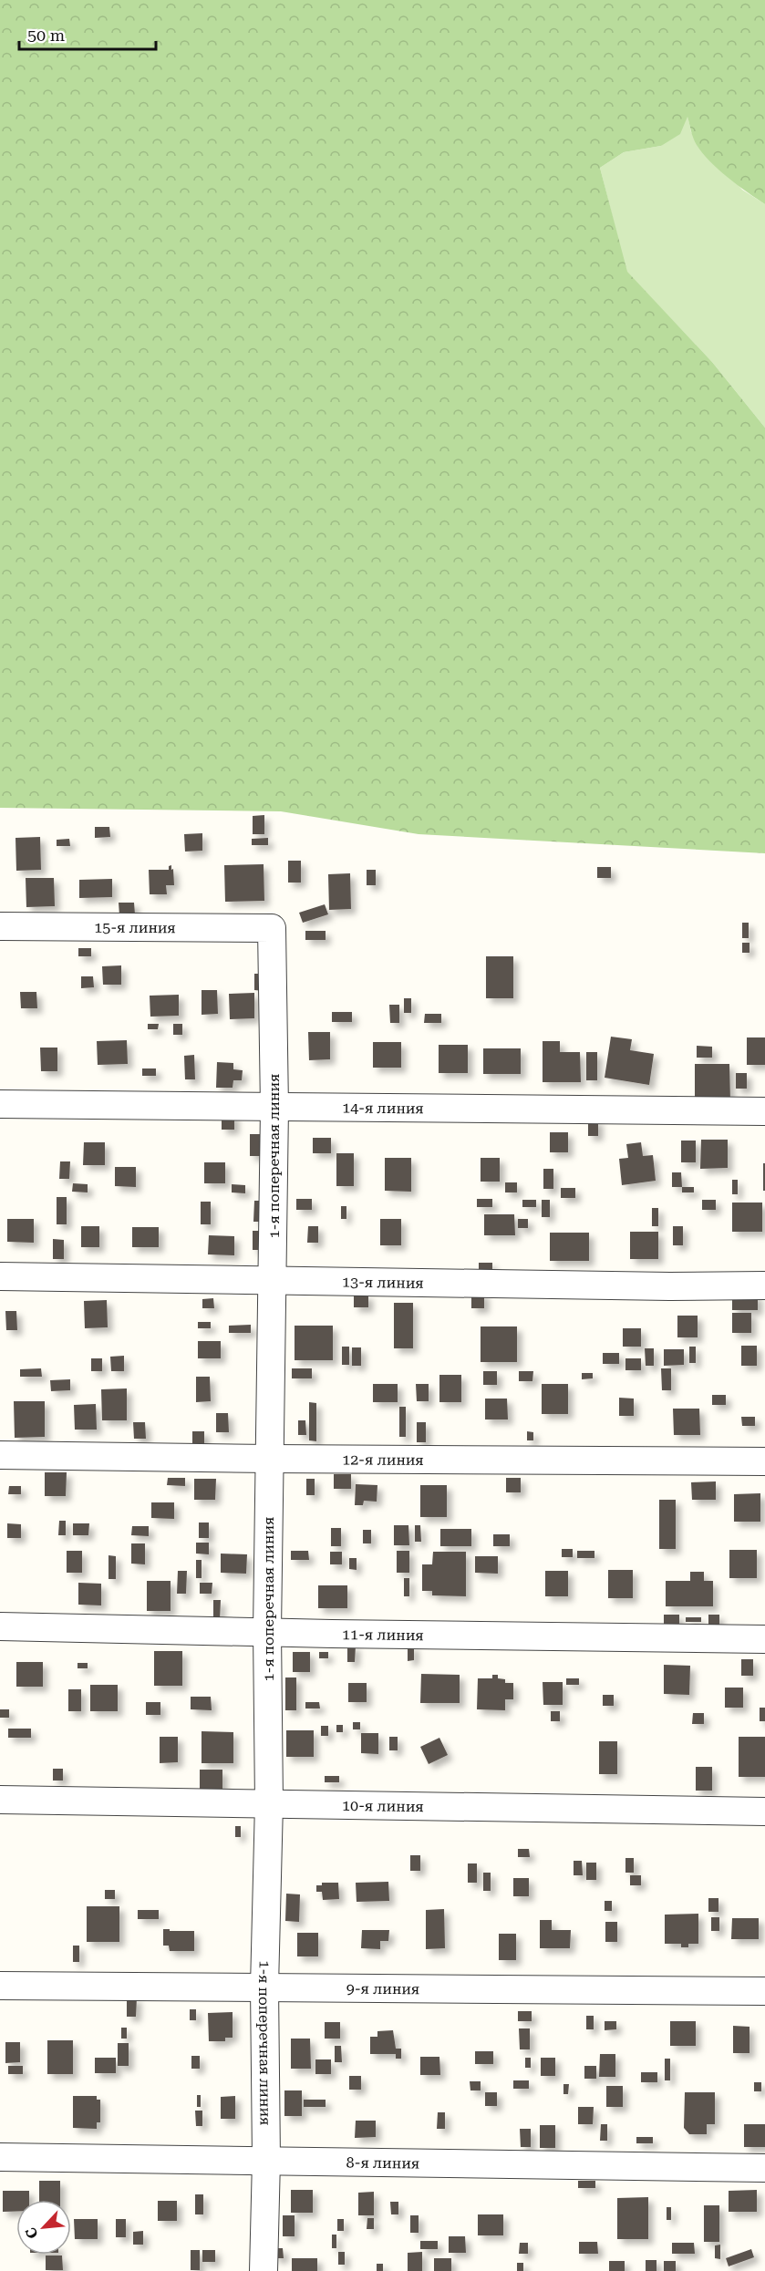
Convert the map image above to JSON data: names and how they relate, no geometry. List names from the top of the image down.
{
  "streets": {
    "street": [
      "15-я линия",
      "14-я линия",
      "1-я поперечная линия",
      "13-я линия",
      "12-я линия",
      "11-я линия",
      "10-я линия",
      "9-я линия",
      "8-я линия"
    ]
  },
  "crossings": [
    ["15-я линия", "1-я поперечная линия"],
    ["14-я линия", "1-я поперечная линия"],
    ["1-я поперечная линия", "13-я линия"],
    ["1-я поперечная линия", "12-я линия"],
    ["1-я поперечная линия", "11-я линия"],
    ["1-я поперечная линия", "10-я линия"],
    ["1-я поперечная линия", "9-я линия"],
    ["1-я поперечная линия", "8-я линия"]
  ],
  "scale_bar": "50 m",
  "north": "bottom left"
}
